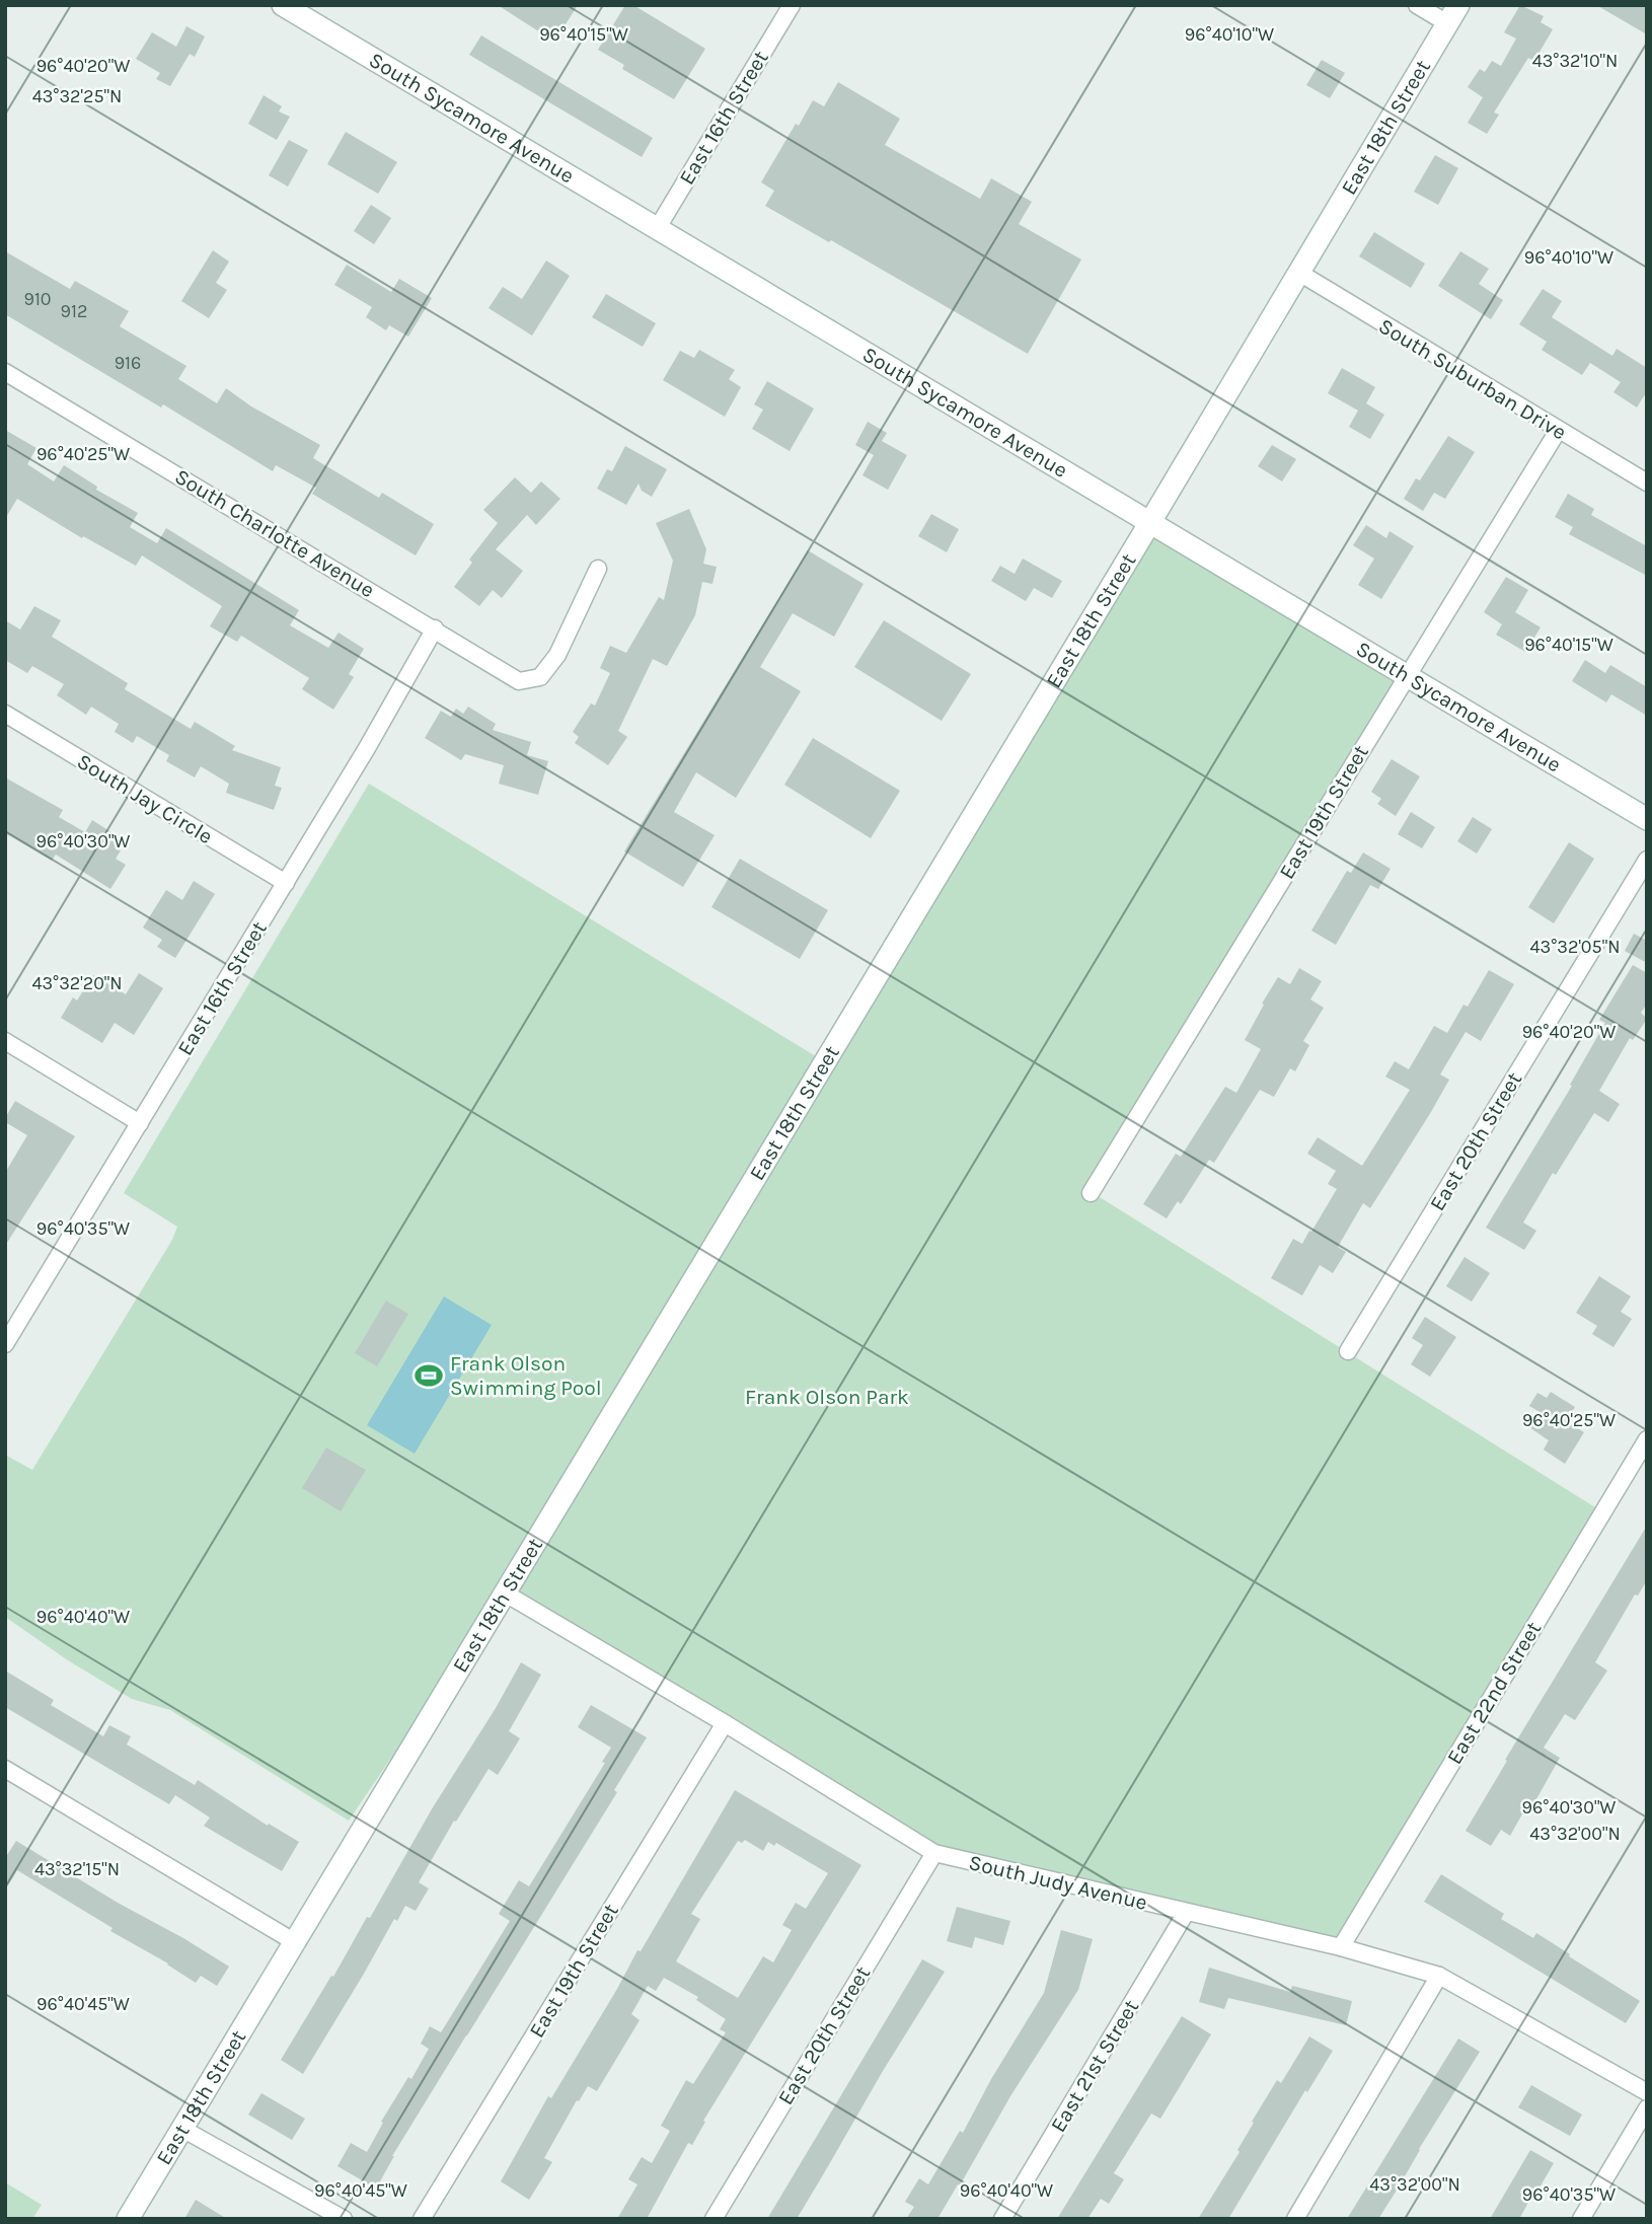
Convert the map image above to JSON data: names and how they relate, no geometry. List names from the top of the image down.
{
  "streets": {
    "street": [
      "South Sycamore Avenue",
      "East 16th Street",
      "East 18th Street",
      "South Suburban Drive",
      "South Charlotte Avenue",
      "South Jay Circle",
      "East 19th Street",
      "East 20th Street",
      "East 22nd Street",
      "South Judy Avenue",
      "East 21st Street"
    ]
  },
  "crossings": [
    ["South Sycamore Avenue", "East 16th Street"],
    ["South Sycamore Avenue", "East 18th Street"],
    ["South Sycamore Avenue", "East 19th Street"],
    ["East 16th Street", "South Charlotte Avenue"],
    ["East 16th Street", "South Jay Circle"],
    ["East 18th Street", "South Suburban Drive"],
    ["East 18th Street", "South Judy Avenue"],
    ["South Suburban Drive", "East 19th Street"],
    ["East 19th Street", "South Judy Avenue"],
    ["East 20th Street", "South Judy Avenue"],
    ["East 22nd Street", "South Judy Avenue"],
    ["South Judy Avenue", "East 21st Street"]
  ],
  "parks": ["Frank Olson Park"],
  "places": {
    "sports": ["Frank Olson Swimming Pool"]
  },
  "house_numbers": ["910", "912", "916"],
  "coordinates": [
    "96°40'15\"W",
    "96°40'10\"W",
    "43°32'10\"N",
    "96°40'20\"W",
    "43°32'25\"N",
    "96°40'25\"W",
    "96°40'30\"W",
    "43°32'05\"N",
    "43°32'20\"N",
    "96°40'35\"W",
    "96°40'40\"W",
    "43°32'00\"N",
    "43°32'15\"N",
    "96°40'45\"W"
  ]
}
